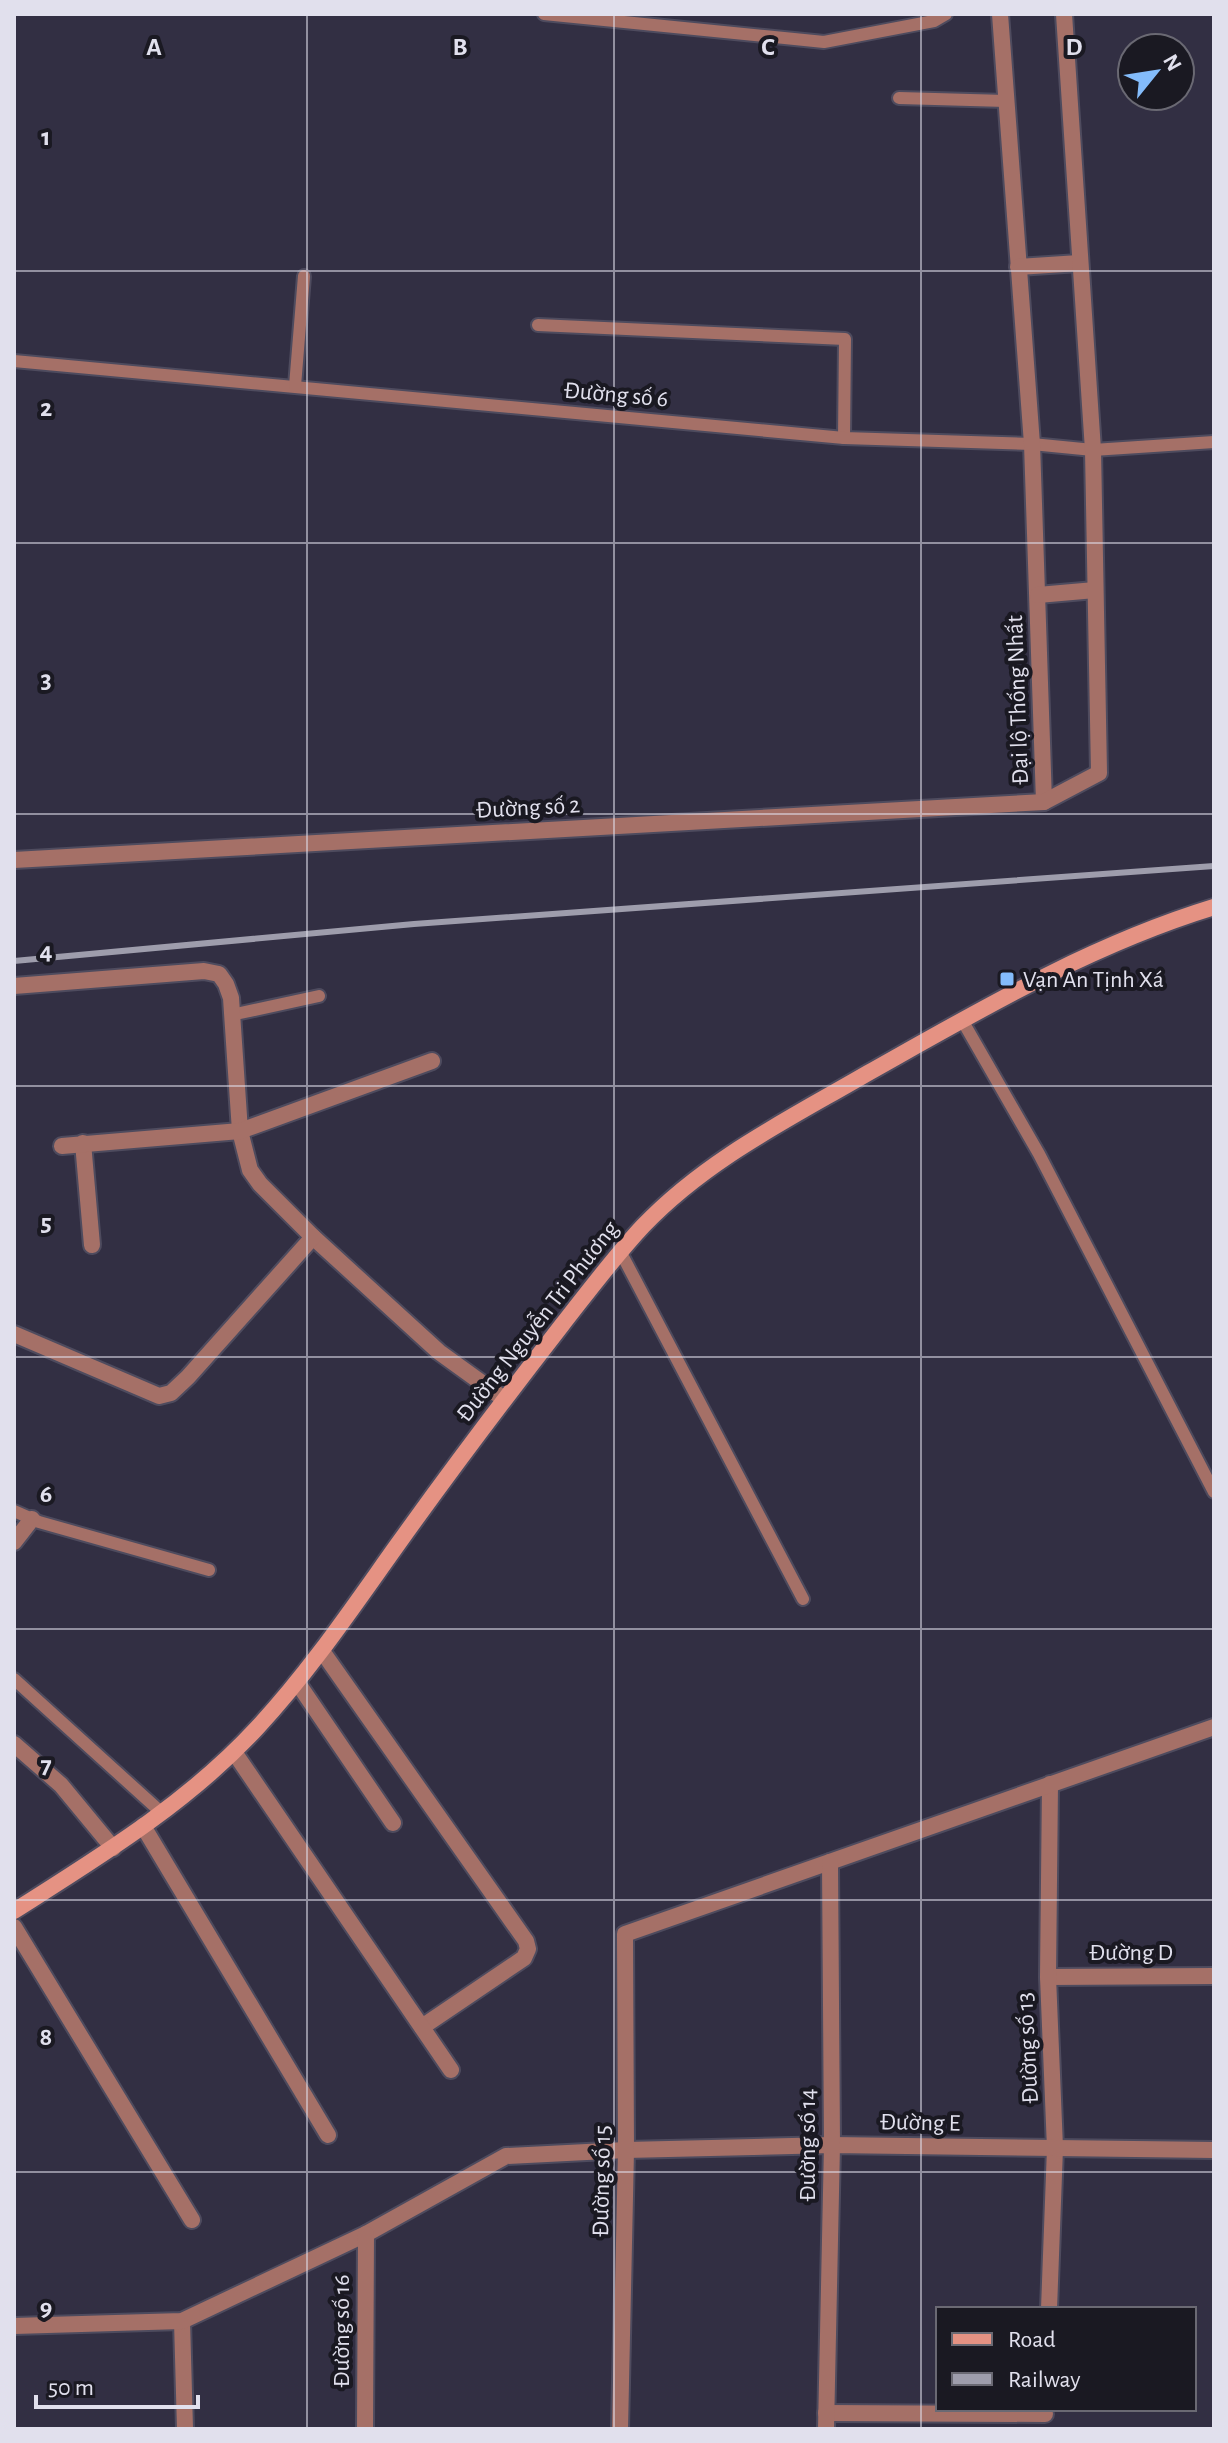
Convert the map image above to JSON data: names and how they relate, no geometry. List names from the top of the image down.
{
  "streets": {
    "main road": ["Đường Nguyễn Tri Phương"],
    "street": [
      "Đại lộ Thống Nhất",
      "Đường số 2",
      "Đường D",
      "Đường số 13",
      "Đường E",
      "Đường số 14",
      "Đường số 15",
      "Đường số 16"
    ],
    "lane": ["Đường số 6"]
  },
  "crossings": [
    ["Đường số 6", "Đại lộ Thống Nhất"],
    ["Đại lộ Thống Nhất", "Đường số 2"],
    ["Đường D", "Đường số 13"],
    ["Đường số 13", "Đường E"],
    ["Đường E", "Đường số 14"],
    ["Đường E", "Đường số 15"],
    ["Đường E", "Đường số 16"],
    ["Đường số 14", "Đường số 15"]
  ],
  "places": {
    "transit": ["Vạn An Tịnh Xá"]
  },
  "legend": ["Road", "Railway"],
  "scale_bar": "50 m",
  "north": "top right",
  "grid": {
    "columns": [
      "A",
      "B",
      "C",
      "D"
    ],
    "rows": [
      "1",
      "2",
      "3",
      "4",
      "5",
      "6",
      "7",
      "8",
      "9"
    ]
  }
}
